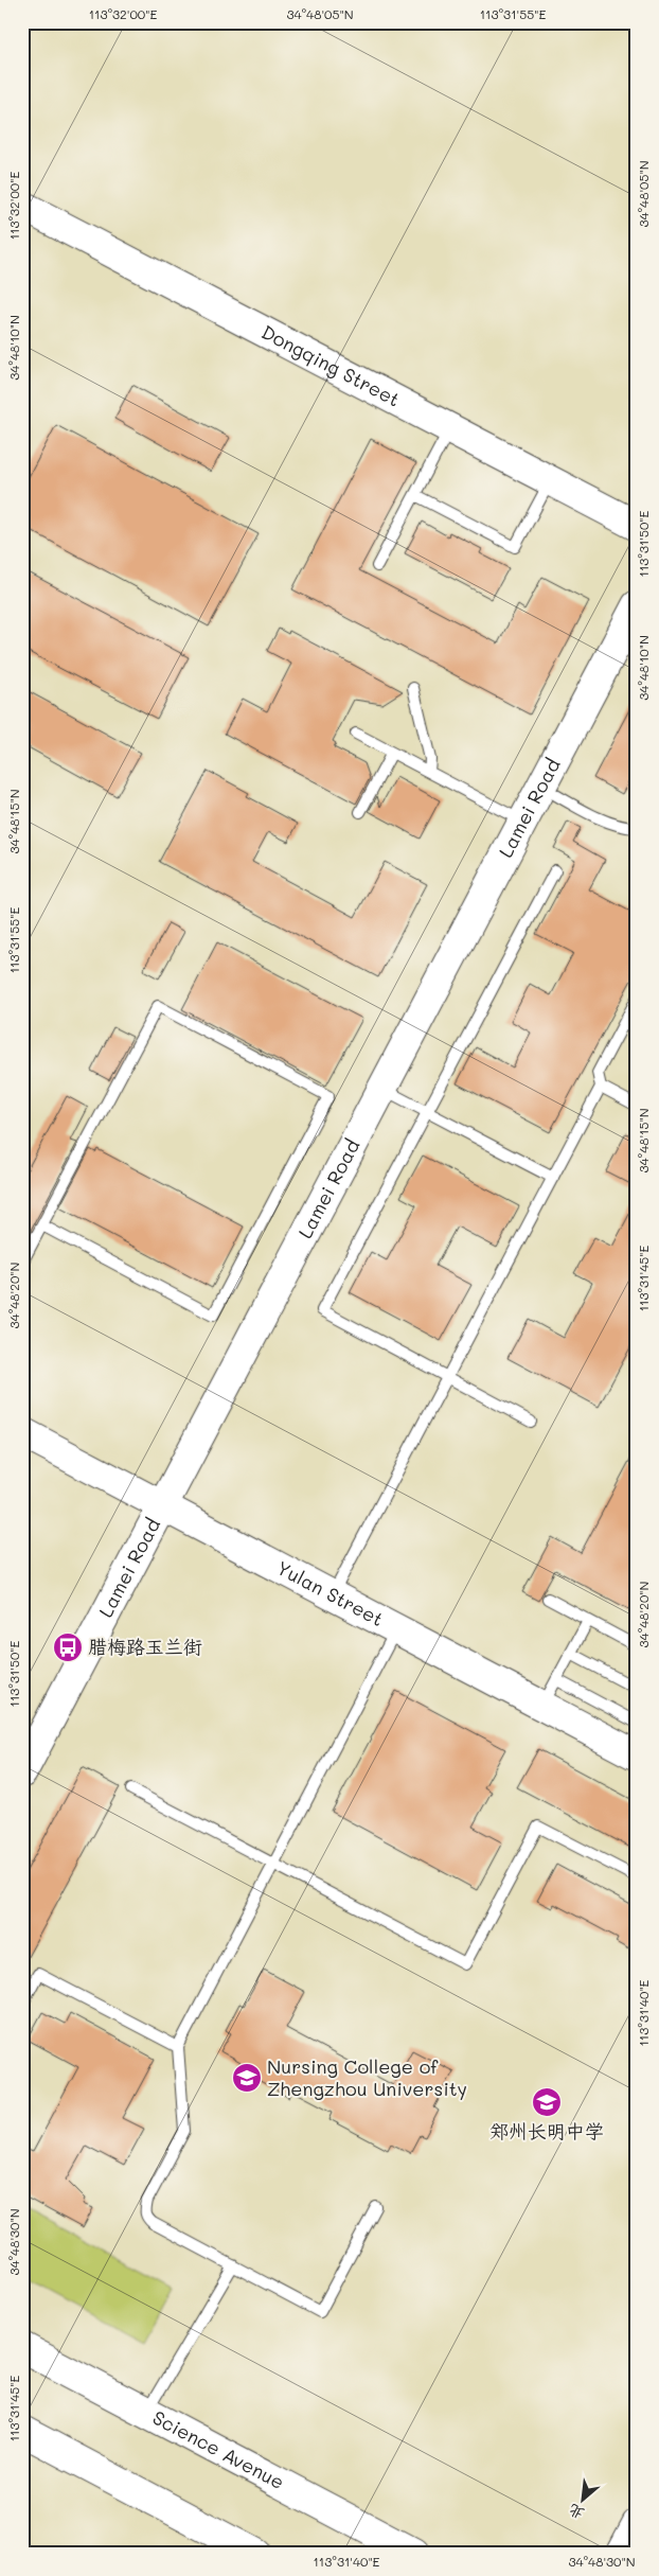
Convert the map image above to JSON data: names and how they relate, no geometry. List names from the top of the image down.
{
  "streets": {
    "street": [
      "Dongqing Street",
      "Lamei Road",
      "Yulan Street",
      "Science Avenue"
    ]
  },
  "crossings": [
    ["Lamei Road", "Yulan Street"]
  ],
  "places": {
    "bus stop": ["腊梅路玉兰街"],
    "school or university": ["Nursing College of Zhengzhou University", "郑州长明中学"]
  },
  "north": "bottom left",
  "coordinates": [
    "113°32'00\"E",
    "34°48'05\"N",
    "113°31'55\"E",
    "34°48'10\"N",
    "113°31'50\"E",
    "34°48'15\"N",
    "113°31'45\"E",
    "34°48'20\"N",
    "113°31'40\"E",
    "34°48'30\"N"
  ]
}
